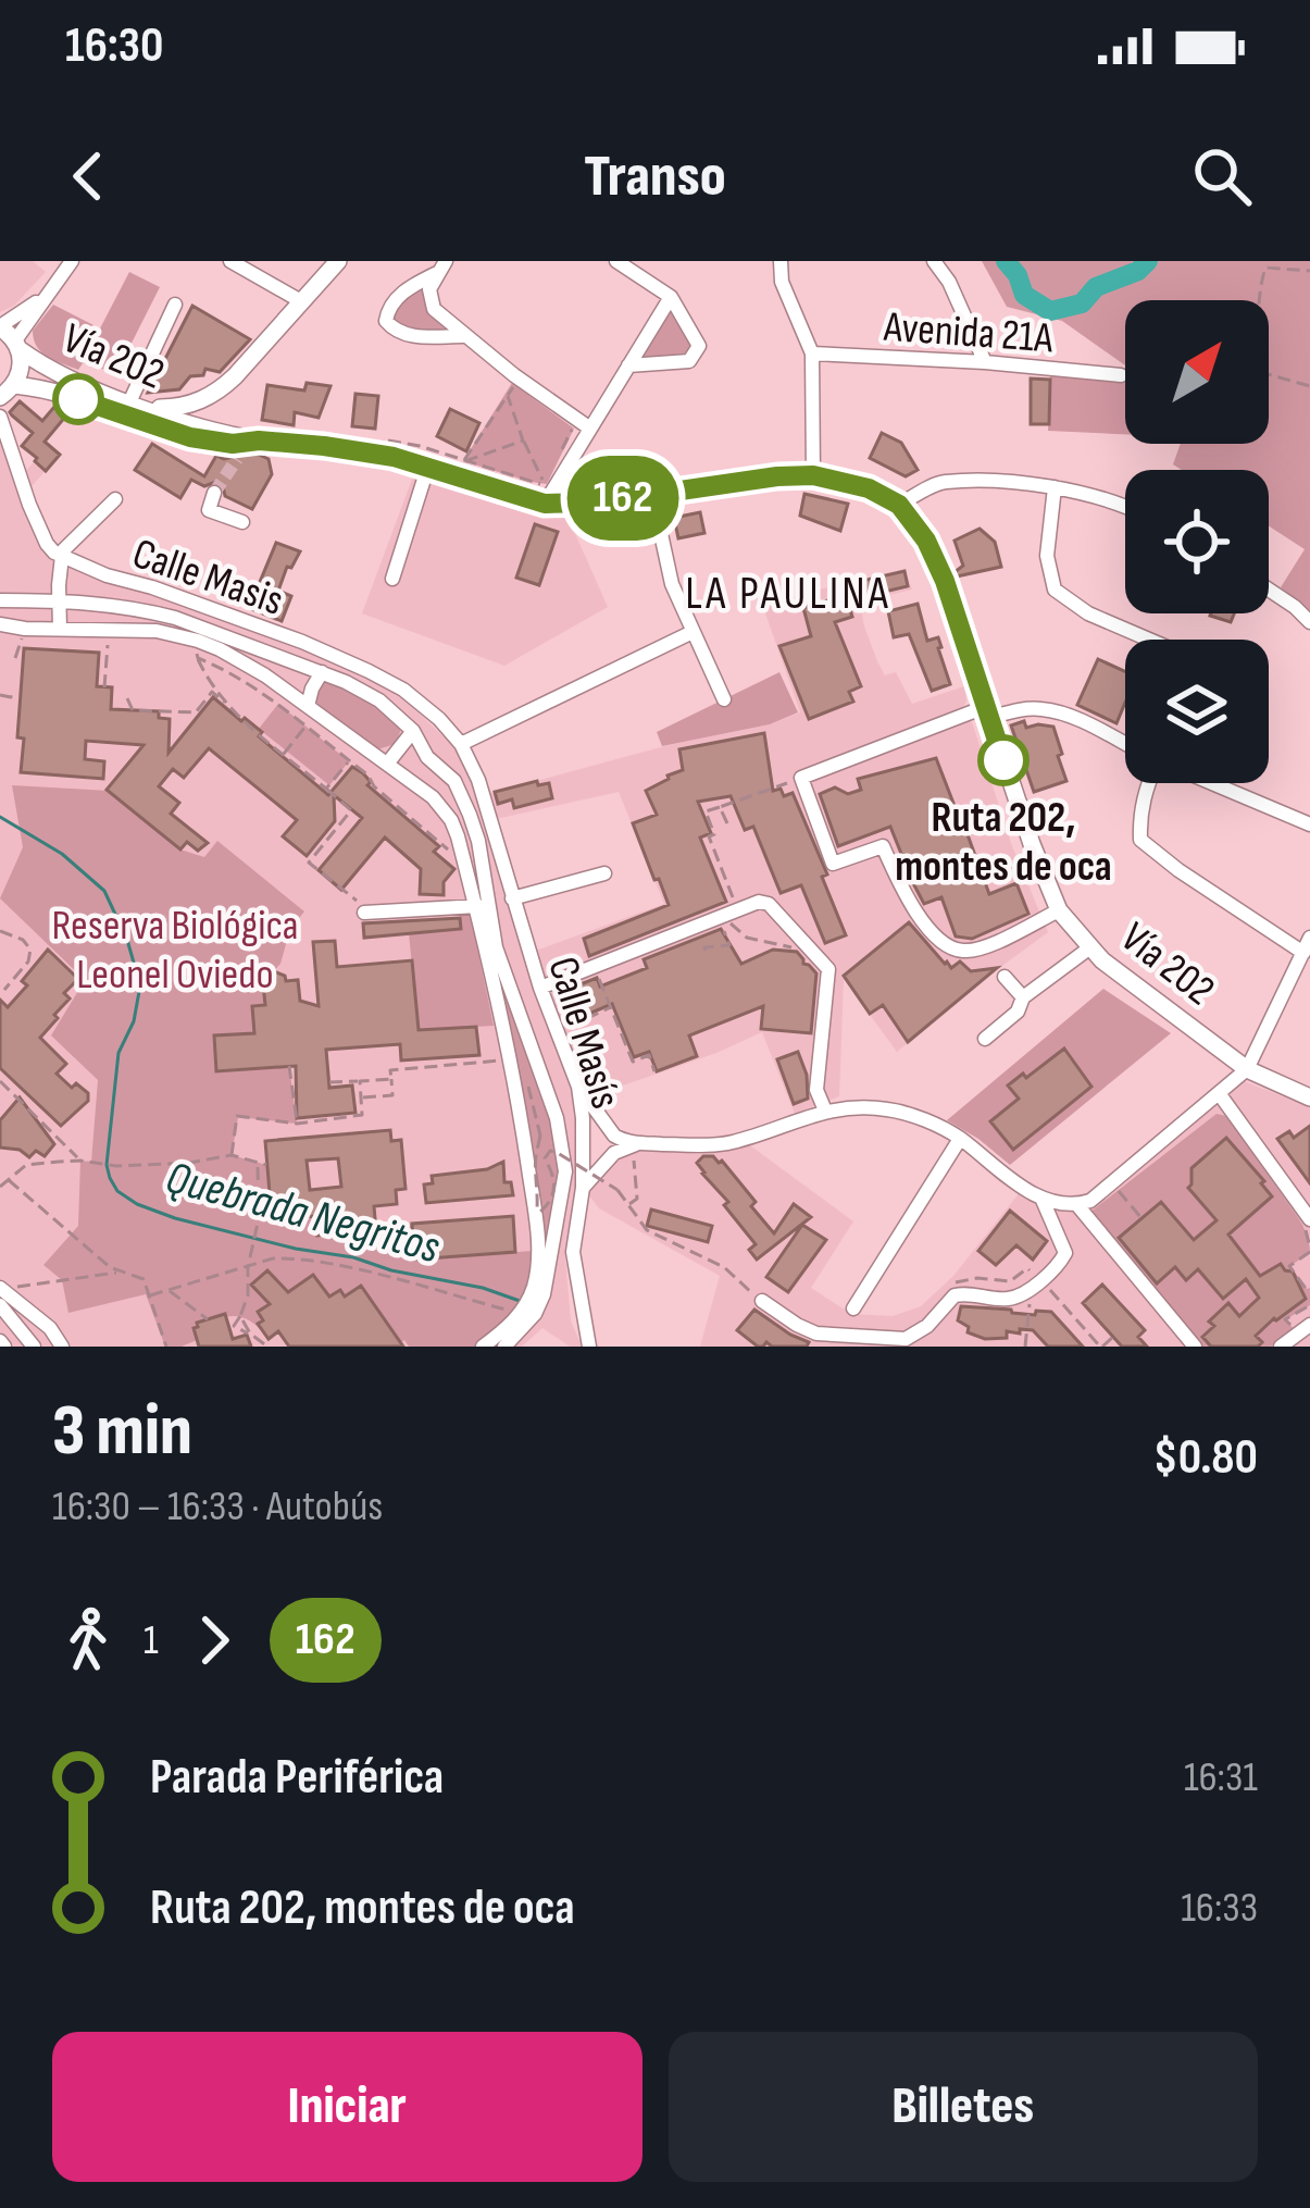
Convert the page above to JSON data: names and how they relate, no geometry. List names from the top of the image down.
{
  "streets": {
    "main road": ["Vía 202"],
    "street": ["Avenida 21A", "Calle Masis", "Calle Masís"]
  },
  "crossings": [
    ["Calle Masis", "Calle Masís"]
  ],
  "districts": ["LA PAULINA"],
  "water": ["Quebrada Negritos"],
  "parks": ["Reserva Biológica Leonel Oviedo"],
  "places": ["Ruta 202, montes de oca"],
  "lines": ["bus line 162"],
  "north": "top right",
  "page": {
    "status": "16:30",
    "header": "Transo",
    "on_map": "162",
    "heading": ["3 min", "16:30 – 16:33 · Autobús", "$0.80"],
    "legs": ["1", "162"],
    "list": [
      {
        "name": "Parada Periférica",
        "value": "16:31"
      },
      {
        "name": "Ruta 202, montes de oca",
        "value": "16:33"
      }
    ],
    "buttons": ["Iniciar", "Billetes"]
  }
}
